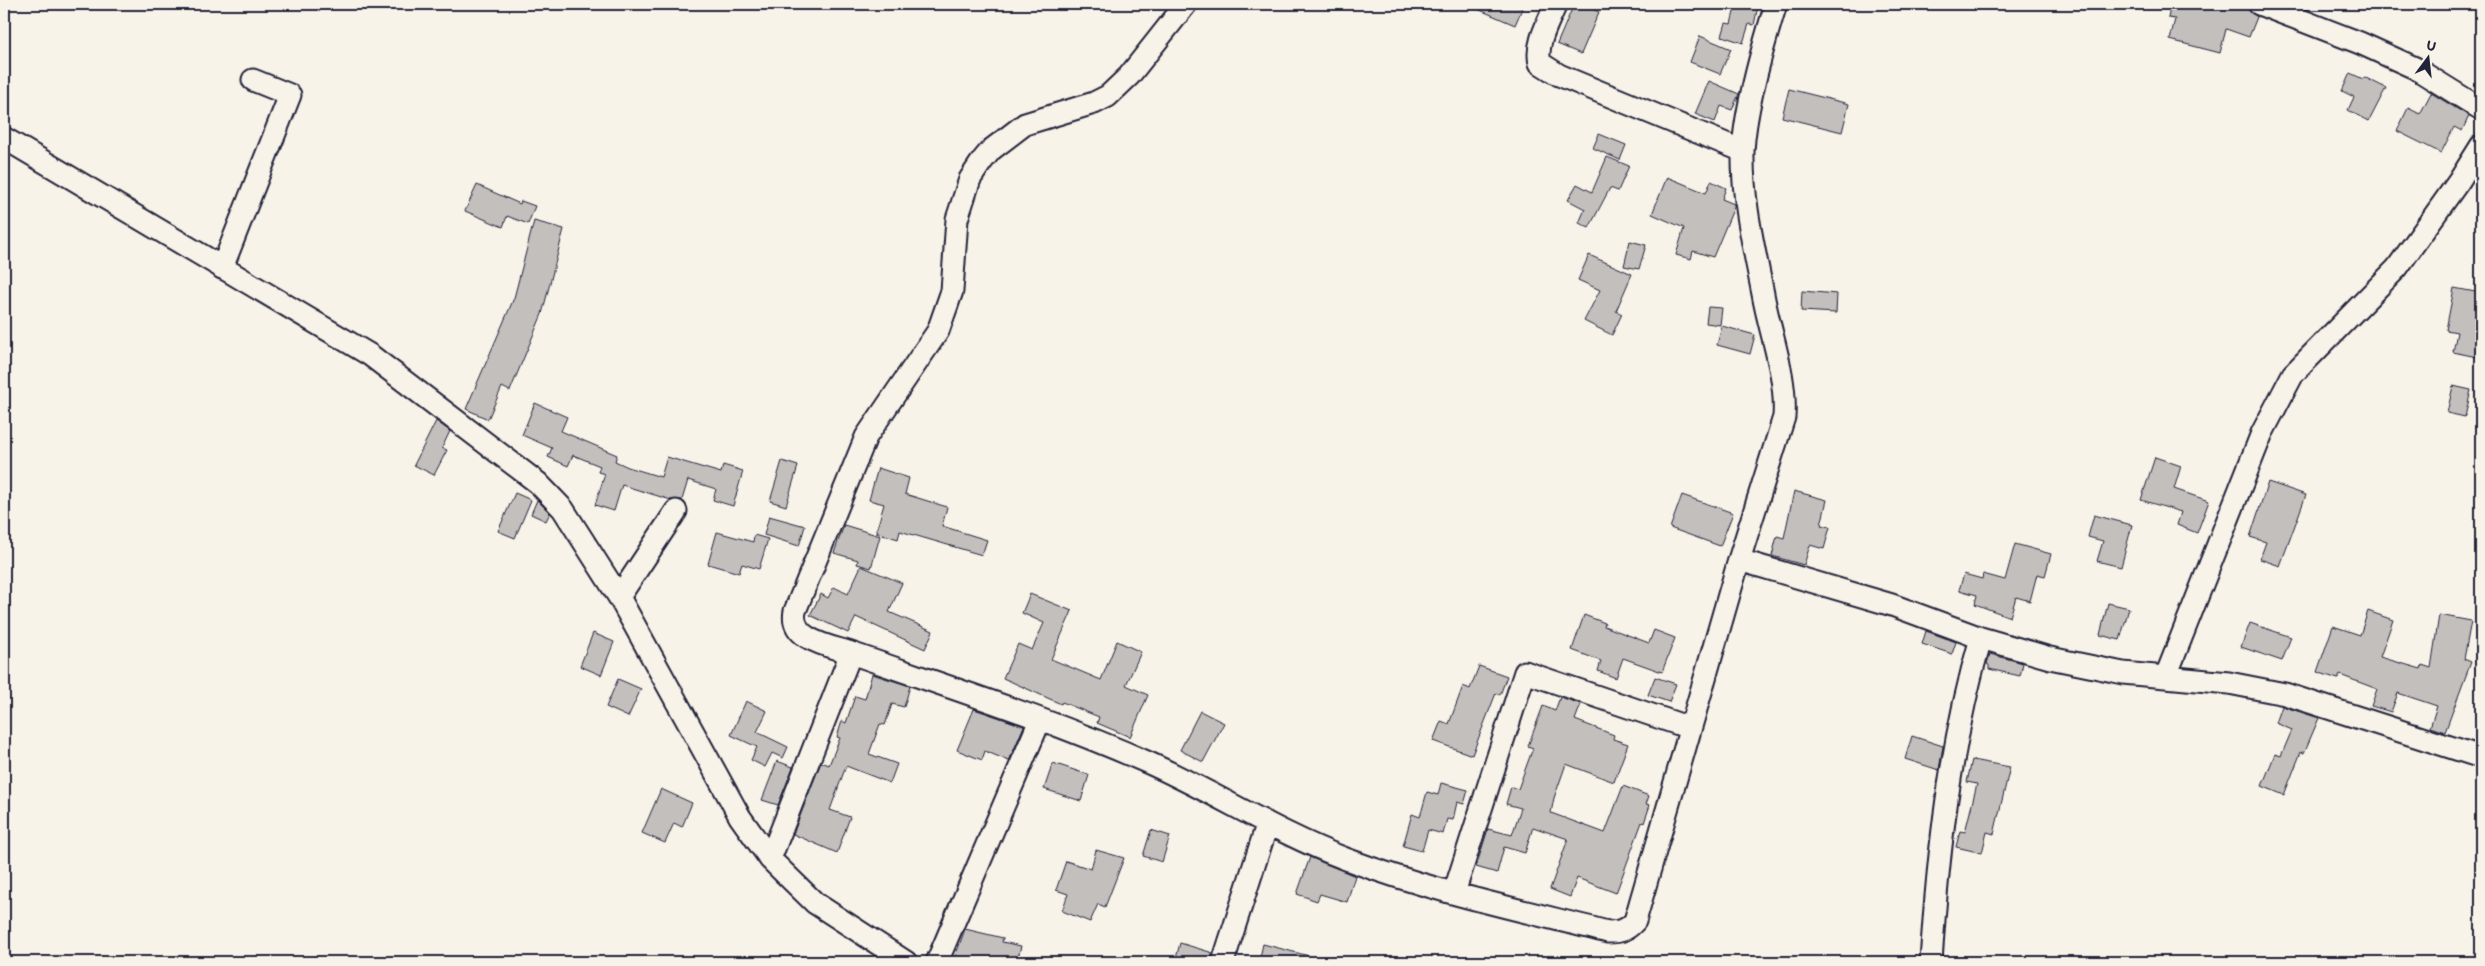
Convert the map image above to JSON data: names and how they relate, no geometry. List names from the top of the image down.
{
  "north": "top"
}
